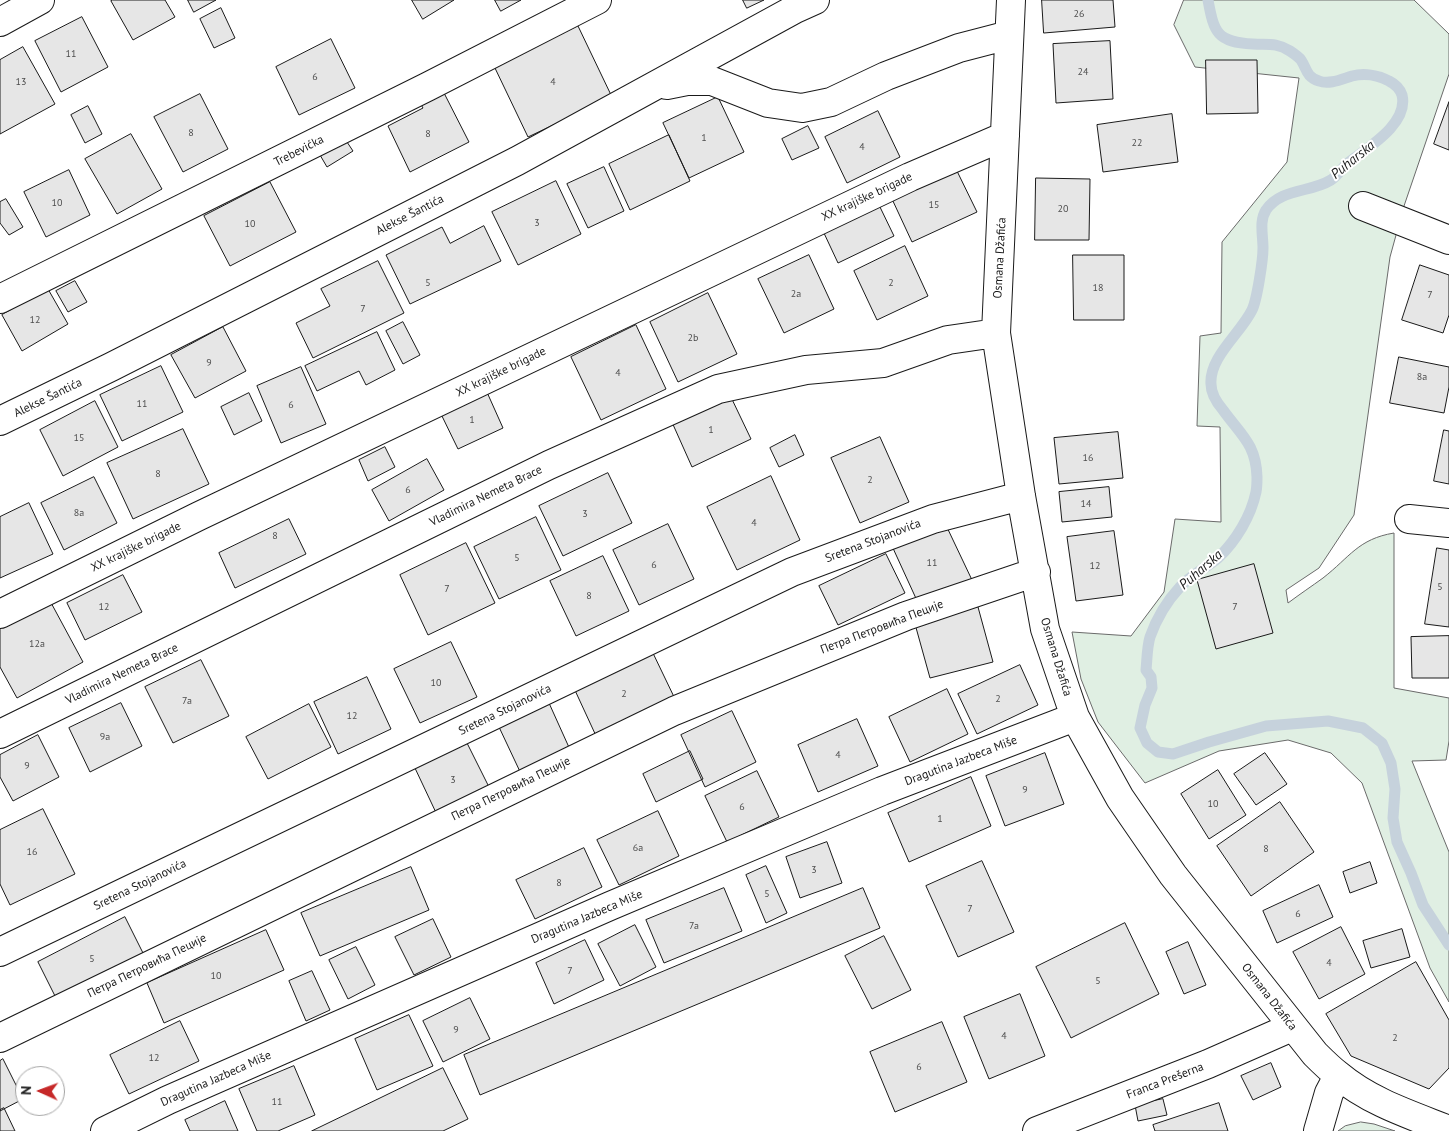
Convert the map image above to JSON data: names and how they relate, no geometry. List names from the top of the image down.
{
  "streets": {
    "street": [
      "Trebevićka",
      "XX krajiške brigade",
      "Alekse Šantića",
      "Osmana Džafića",
      "Vladimira Nemeta Brace",
      "Sretena Stojanovića",
      "Петра Петровића Пеције",
      "Dragutina Jazbeca Miše",
      "Franca Prešerna"
    ]
  },
  "crossings": [
    ["XX krajiške brigade", "Osmana Džafića"],
    ["Osmana Džafića", "Vladimira Nemeta Brace"],
    ["Osmana Džafića", "Sretena Stojanovića"],
    ["Osmana Džafića", "Петра Петровића Пеције"],
    ["Osmana Džafića", "Dragutina Jazbeca Miše"],
    ["Osmana Džafića", "Franca Prešerna"]
  ],
  "water": ["Puharska"],
  "house_numbers": [
    "26",
    "11",
    "24",
    "6",
    "13",
    "4",
    "8",
    "8",
    "1",
    "22",
    "4",
    "10",
    "15",
    "20",
    "3",
    "10",
    "5",
    "2",
    "18",
    "2a",
    "7",
    "7",
    "12",
    "2b",
    "9",
    "4",
    "8a",
    "11",
    "6",
    "1",
    "1",
    "15",
    "16",
    "8",
    "2",
    "6",
    "14",
    "8a",
    "3",
    "4",
    "8",
    "5",
    "11",
    "6",
    "12",
    "5",
    "7",
    "8",
    "12",
    "7",
    "12a",
    "10",
    "2",
    "2",
    "7a",
    "12",
    "9a",
    "4",
    "9",
    "3",
    "9",
    "10",
    "6",
    "1",
    "6a",
    "8",
    "16",
    "3",
    "8",
    "5",
    "7",
    "6",
    "7a",
    "5",
    "4",
    "7",
    "10",
    "5",
    "9",
    "4",
    "2",
    "12",
    "6",
    "11"
  ],
  "north": "left"
}
